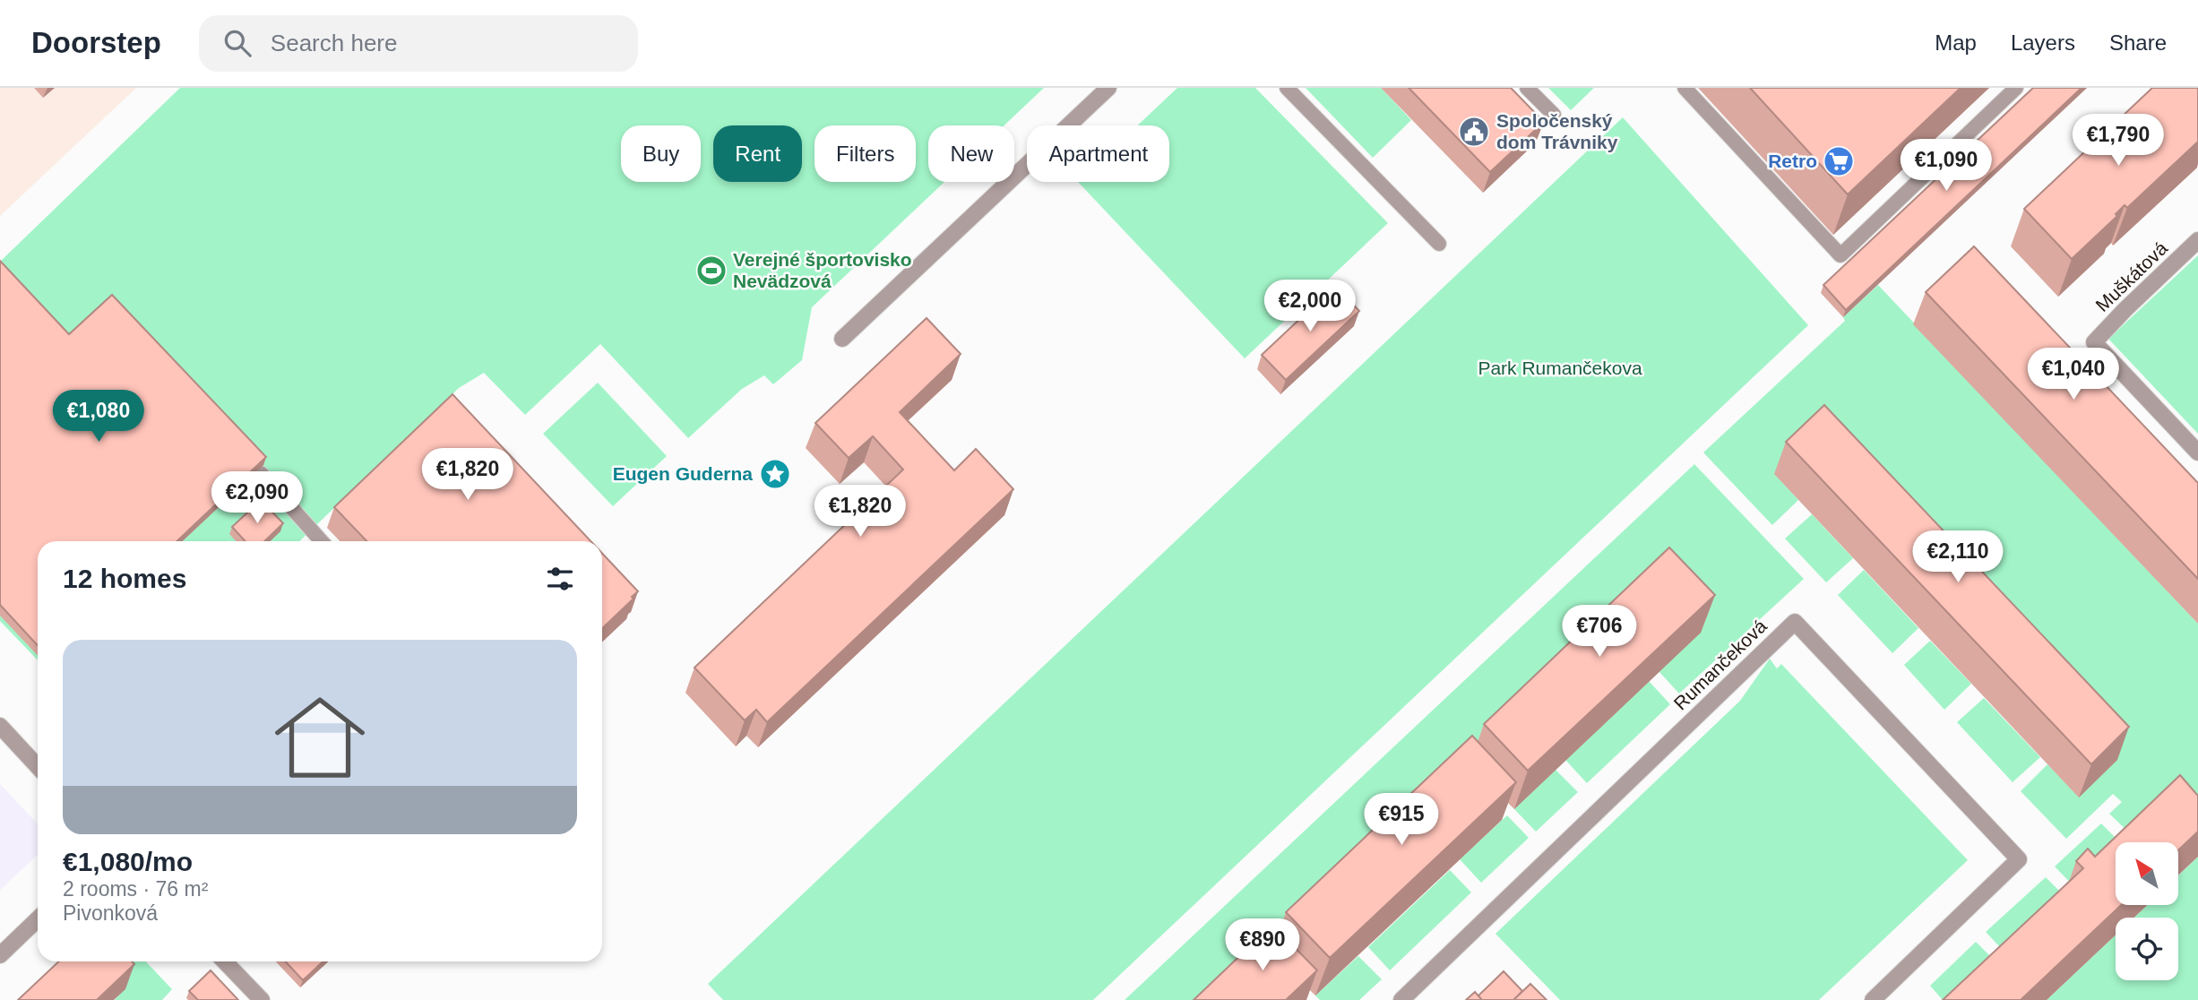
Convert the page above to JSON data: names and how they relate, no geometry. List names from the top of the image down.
{
  "streets": {
    "street": ["Muškátová", "Rumančeková"]
  },
  "parks": ["Park Rumančekova"],
  "places": {
    "public building": ["Spoločenský dom Trávniky"],
    "supermarket": ["Retro"],
    "sports": ["Verejné športovisko Nevädzová"],
    "place": ["Eugen Guderna"]
  },
  "north": "top left",
  "page": {
    "header": "Doorstep",
    "search": "Search here",
    "nav": ["Map", "Layers", "Share"],
    "price": [
      "€1,790",
      "€1,090",
      "€2,000",
      "€1,040",
      "€1,080",
      "€1,820",
      "€2,090",
      "€1,820",
      "€2,110",
      "€706",
      "€915",
      "€890"
    ],
    "chip": [
      "Buy",
      "Rent",
      "Filters",
      "New",
      "Apartment"
    ],
    "heading": "12 homes",
    "list": [
      {
        "name": "€1,080/mo",
        "note": "2 rooms · 76 m² · Pivonková"
      }
    ]
  }
}
